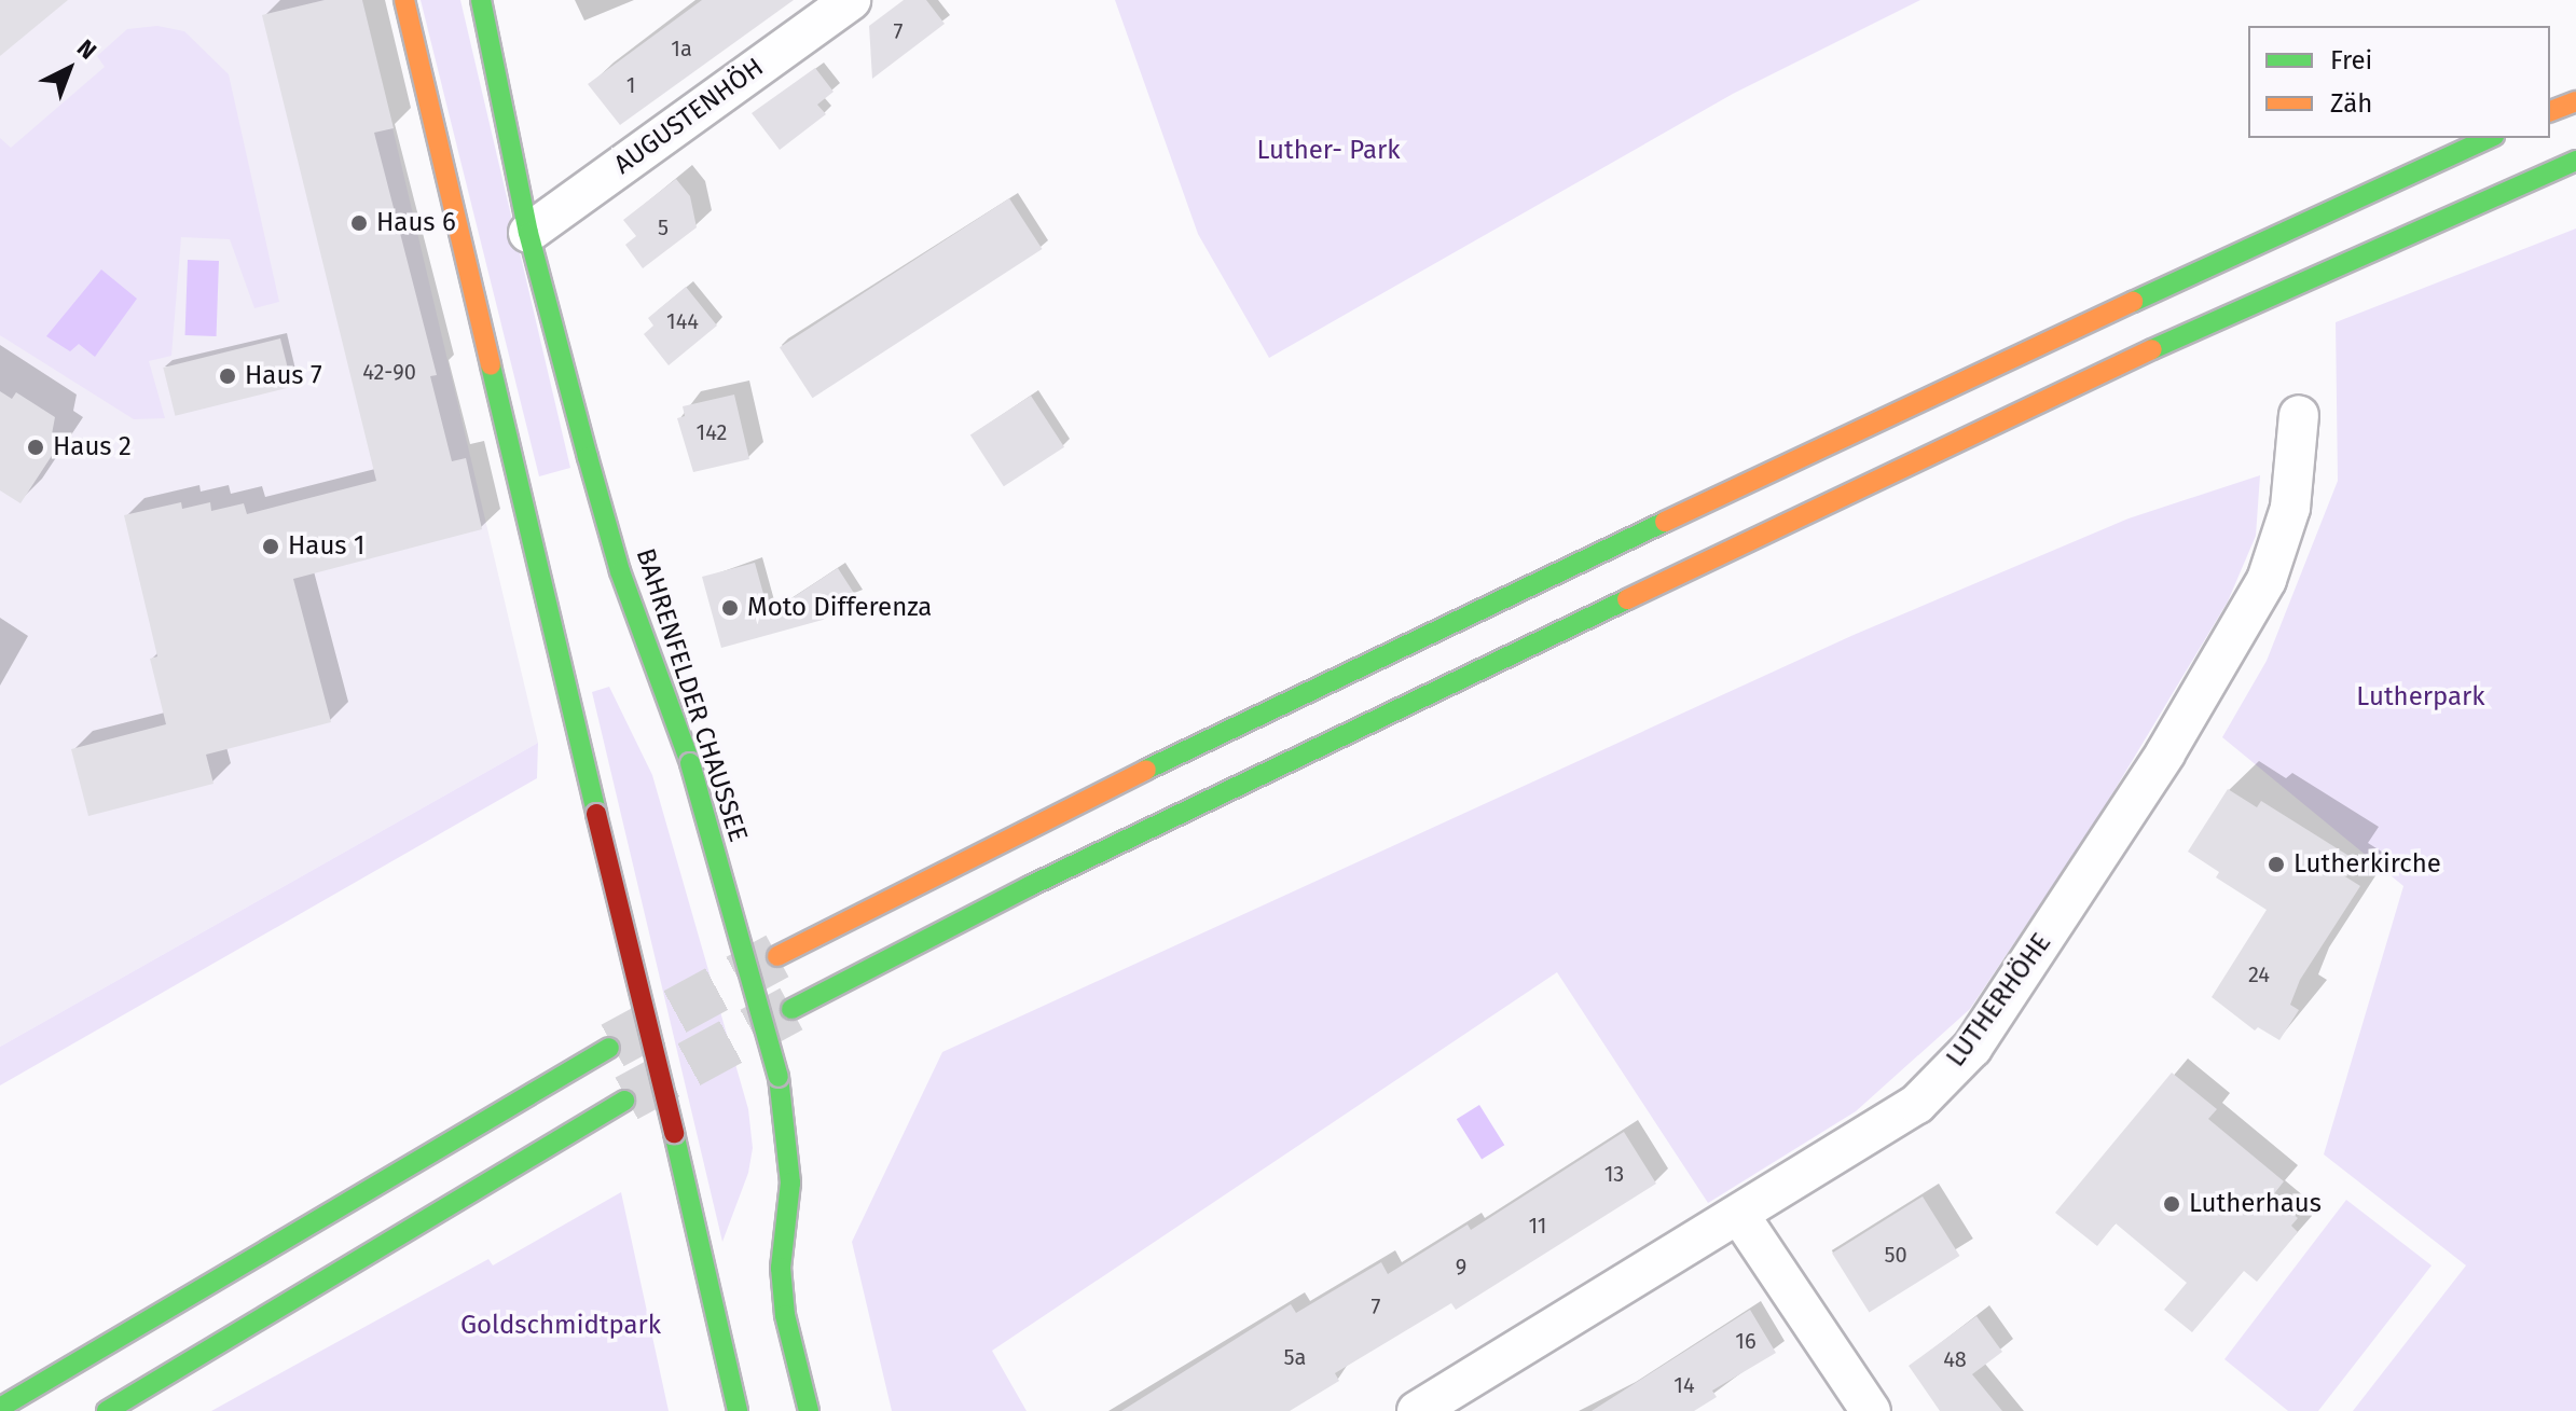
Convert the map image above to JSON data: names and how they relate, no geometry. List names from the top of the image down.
{
  "streets": {
    "main road": ["BAHRENFELDER CHAUSSEE"],
    "street": ["AUGUSTENHÖH", "LUTHERHÖHE"]
  },
  "crossings": [
    ["AUGUSTENHÖH", "BAHRENFELDER CHAUSSEE"]
  ],
  "parks": ["Luther- Park", "Lutherpark", "Goldschmidtpark"],
  "places": [
    "Haus 6",
    "Haus 7",
    "Haus 2",
    "Haus 1",
    "Moto Differenza",
    "Lutherkirche",
    "Lutherhaus"
  ],
  "house_numbers": [
    "7",
    "1a",
    "1",
    "5",
    "144",
    "42-90",
    "142",
    "24",
    "13",
    "11",
    "50",
    "9",
    "7",
    "16",
    "5a",
    "48",
    "14"
  ],
  "legend": ["Frei", "Zäh"],
  "north": "top right"
}
